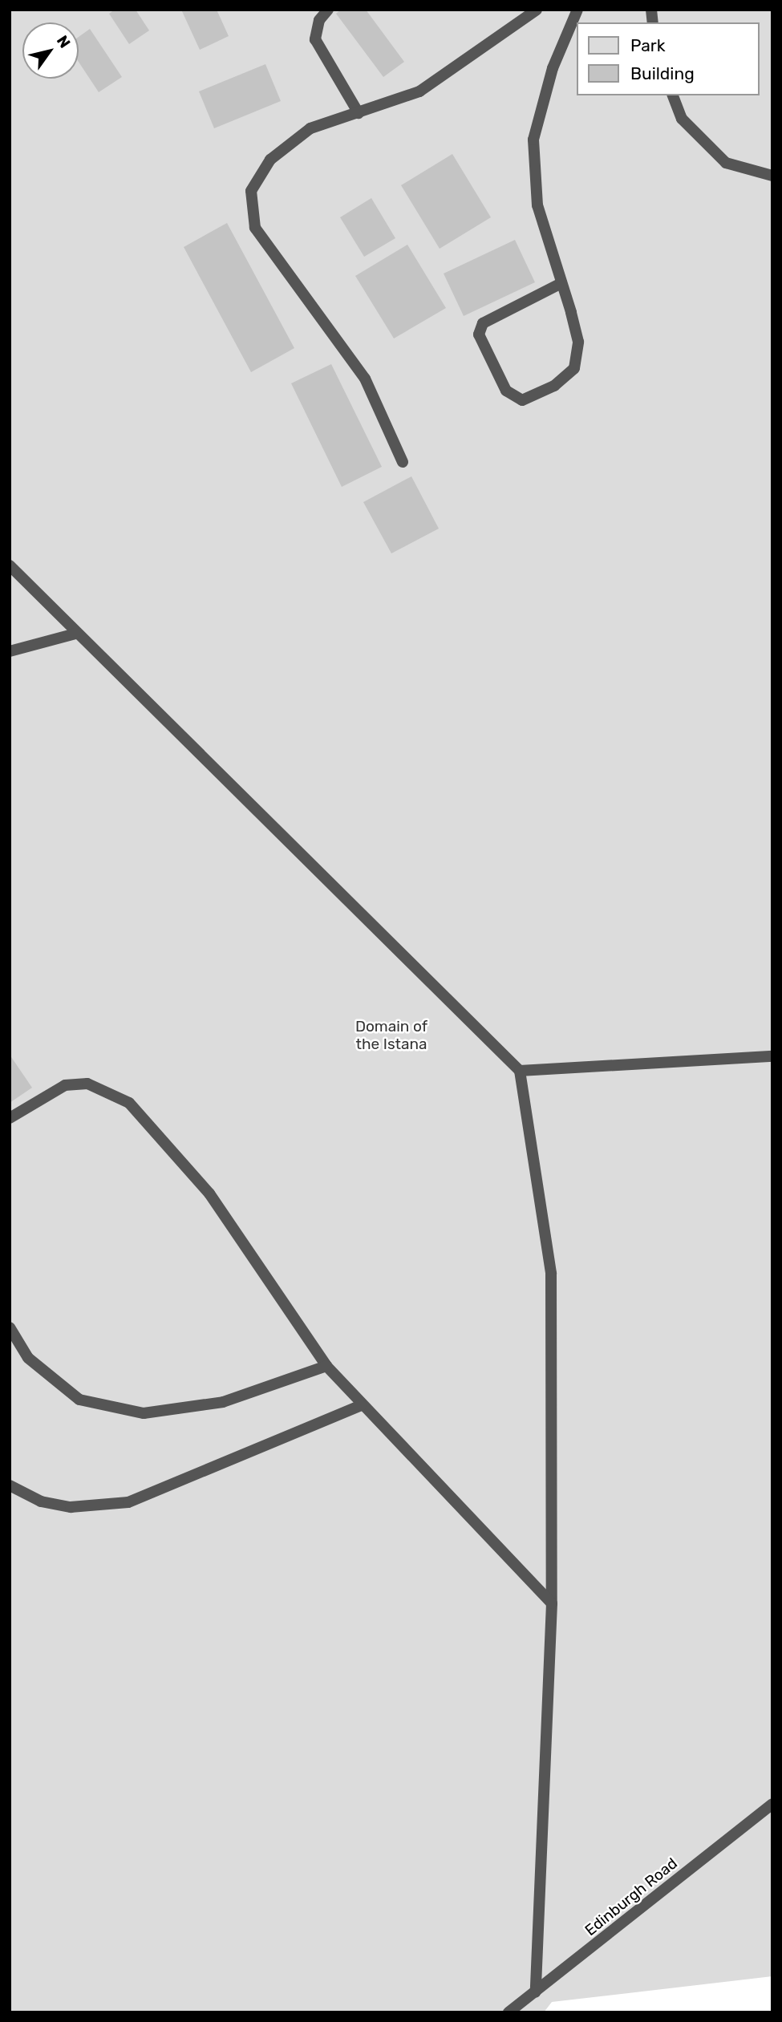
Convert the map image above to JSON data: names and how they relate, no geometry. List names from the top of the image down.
{
  "streets": {
    "lane": ["Edinburgh Road"]
  },
  "parks": ["Domain of the Istana"],
  "legend": ["Park", "Building"],
  "north": "top right"
}
